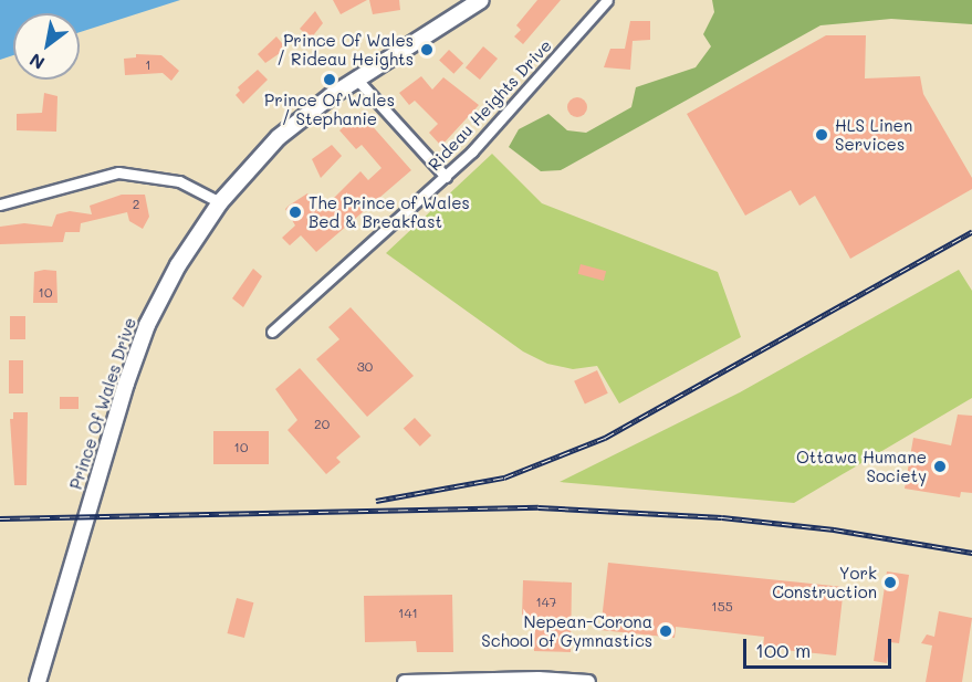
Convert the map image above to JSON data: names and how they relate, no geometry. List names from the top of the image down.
{
  "streets": {
    "main road": ["Prince Of Wales Drive"],
    "street": ["Rideau Heights Drive"]
  },
  "places": [
    "Prince Of Wales / Rideau Heights",
    "Prince Of Wales / Stephanie",
    "HLS Linen Services",
    "The Prince of Wales Bed & Breakfast",
    "Ottawa Humane Society",
    "York Construction",
    "Nepean-Corona School of Gymnastics"
  ],
  "house_numbers": [
    "1",
    "2",
    "10",
    "30",
    "20",
    "10",
    "147",
    "155",
    "141"
  ],
  "scale_bar": "100 m",
  "north": "bottom left"
}
